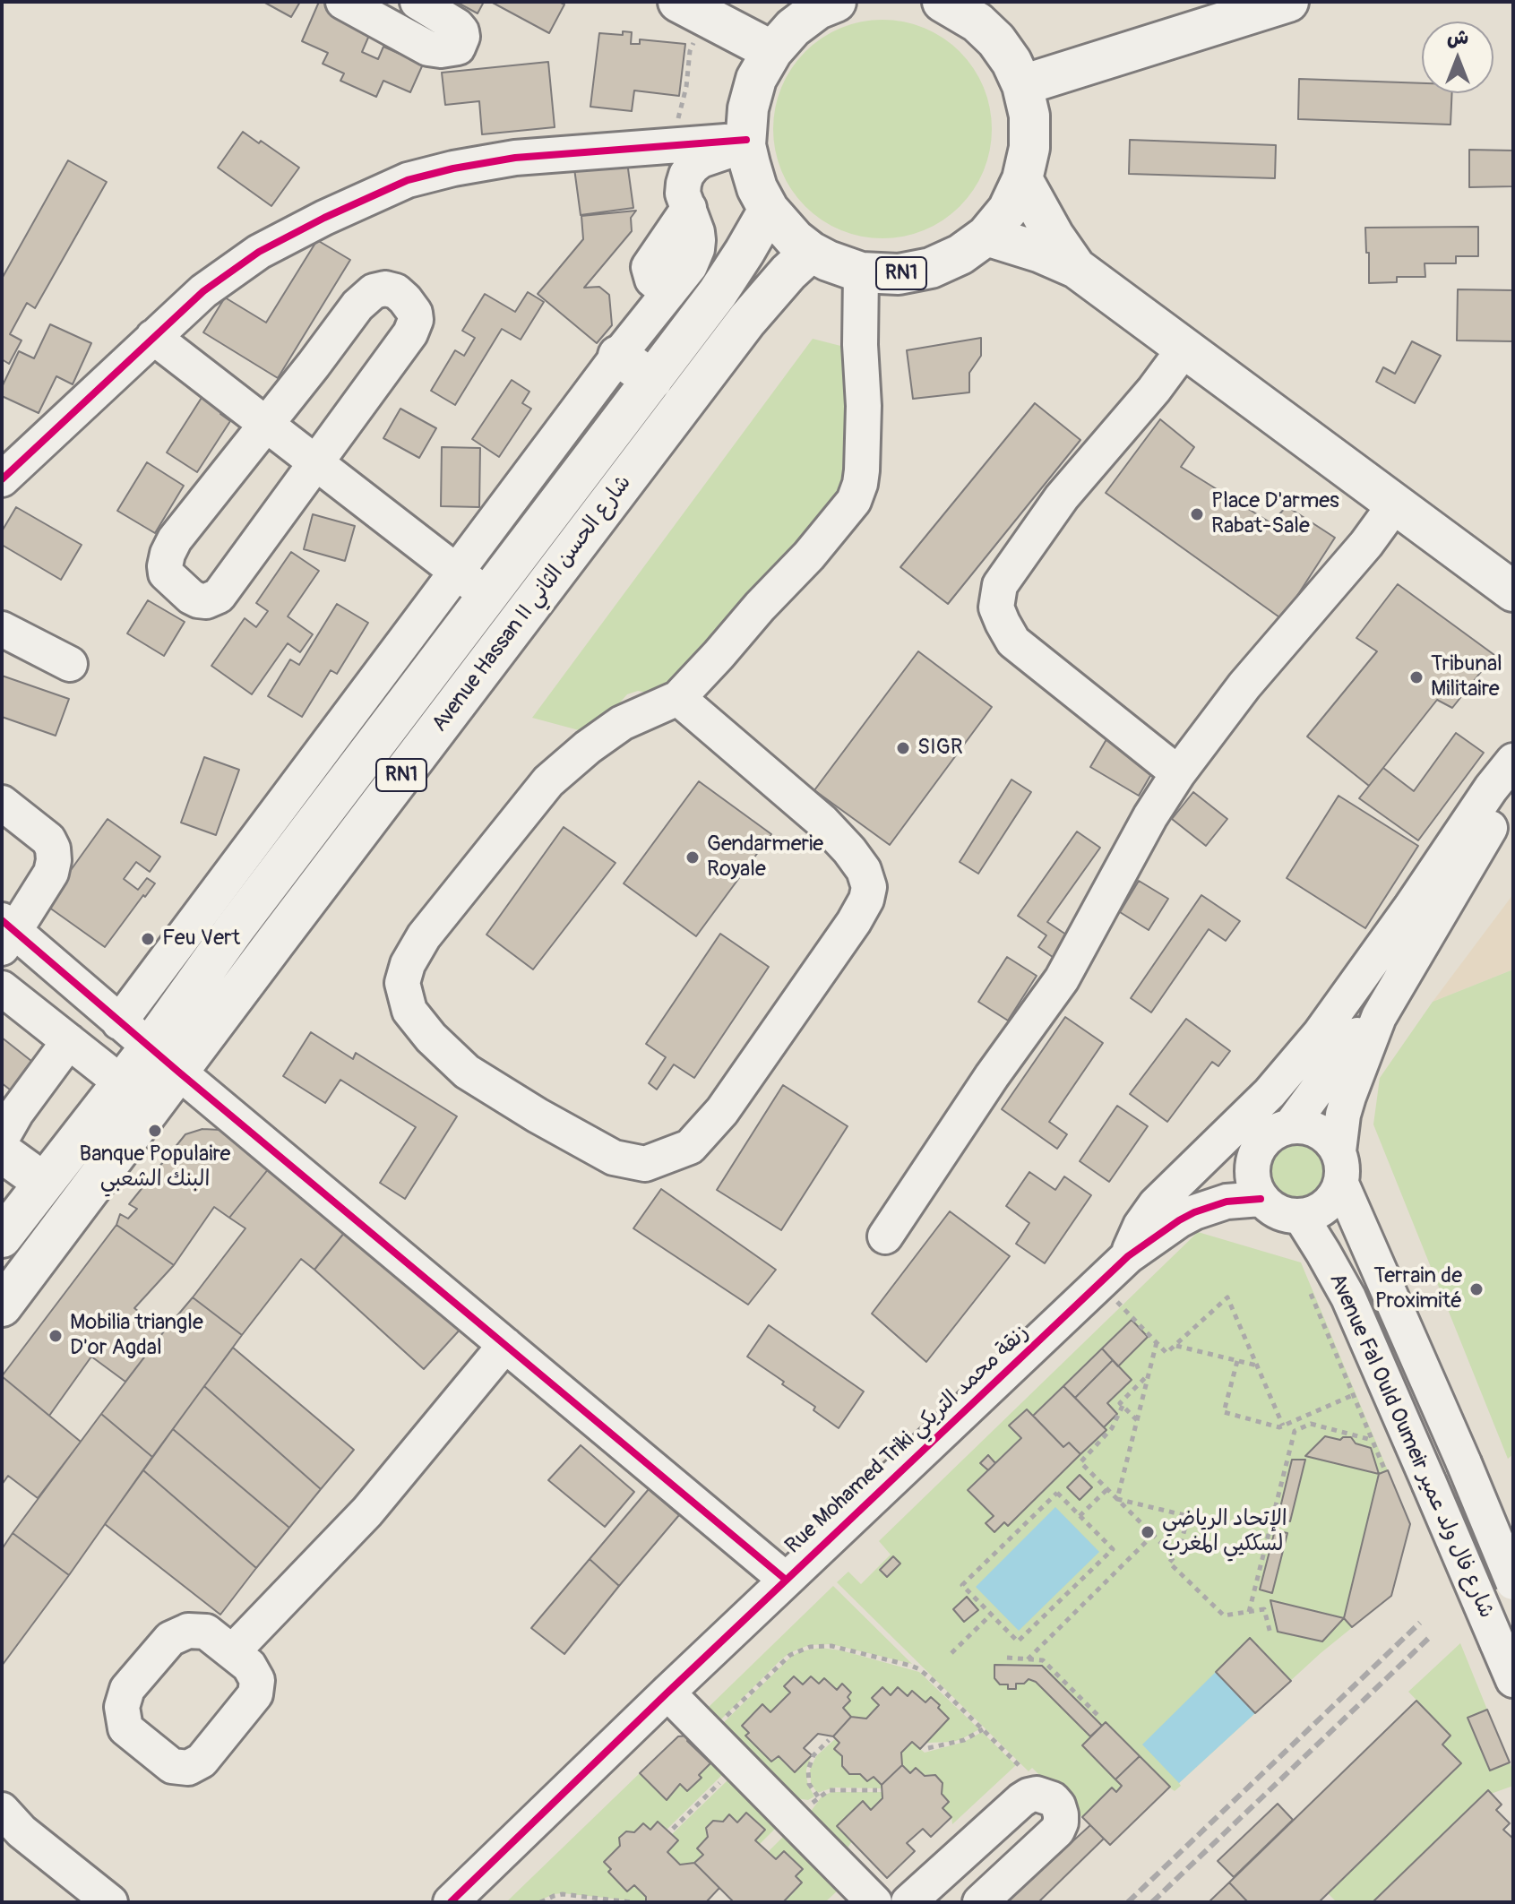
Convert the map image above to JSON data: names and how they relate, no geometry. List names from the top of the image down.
{
  "streets": {
    "main road": ["RN1", "Avenue Hassan II شارع الحسن الثاني"],
    "street": ["Rue Mohamed Triki زنقة محمد التريكي", "Avenue Fal Ould Oumeir شارع فال ولد عمير"]
  },
  "crossings": [
    ["RN1", "Avenue Hassan II شارع الحسن الثاني"],
    ["Rue Mohamed Triki زنقة محمد التريكي", "Avenue Fal Ould Oumeir شارع فال ولد عمير"]
  ],
  "places": [
    "Place D'armes Rabat-Sale",
    "Tribunal Militaire",
    "SIGR",
    "Gendarmerie Royale",
    "Feu Vert",
    "Banque Populaire البنك الشعبي",
    "Terrain de Proximité",
    "Mobilia triangle D'or Agdal",
    "الإتحاد الرياضي لسككيي المغرب"
  ],
  "north": "top"
}
